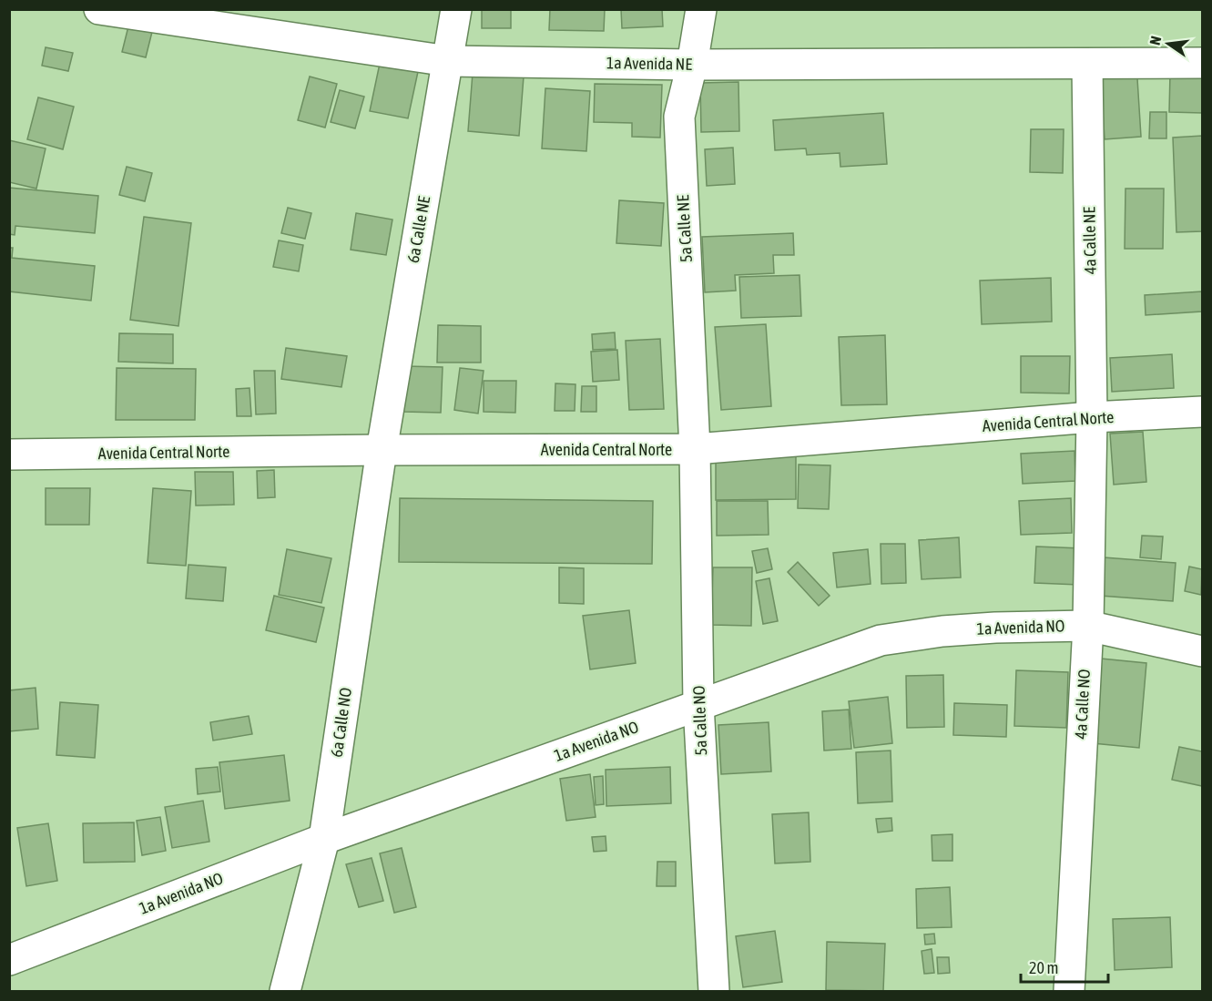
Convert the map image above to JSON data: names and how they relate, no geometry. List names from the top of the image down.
{
  "streets": {
    "street": [
      "1a Avenida NE",
      "5a Calle NE",
      "6a Calle NE",
      "4a Calle NE",
      "Avenida Central Norte",
      "1a Avenida NO",
      "4a Calle NO",
      "5a Calle NO",
      "6a Calle NO"
    ]
  },
  "crossings": [
    ["1a Avenida NE", "5a Calle NE"],
    ["1a Avenida NE", "6a Calle NE"],
    ["1a Avenida NE", "4a Calle NE"],
    ["5a Calle NE", "Avenida Central Norte"],
    ["5a Calle NE", "5a Calle NO"],
    ["6a Calle NE", "Avenida Central Norte"],
    ["6a Calle NE", "6a Calle NO"],
    ["4a Calle NE", "Avenida Central Norte"],
    ["4a Calle NE", "4a Calle NO"],
    ["Avenida Central Norte", "4a Calle NO"],
    ["Avenida Central Norte", "5a Calle NO"],
    ["Avenida Central Norte", "6a Calle NO"],
    ["1a Avenida NO", "4a Calle NO"],
    ["1a Avenida NO", "5a Calle NO"],
    ["1a Avenida NO", "6a Calle NO"]
  ],
  "scale_bar": "20 m",
  "north": "left"
}
